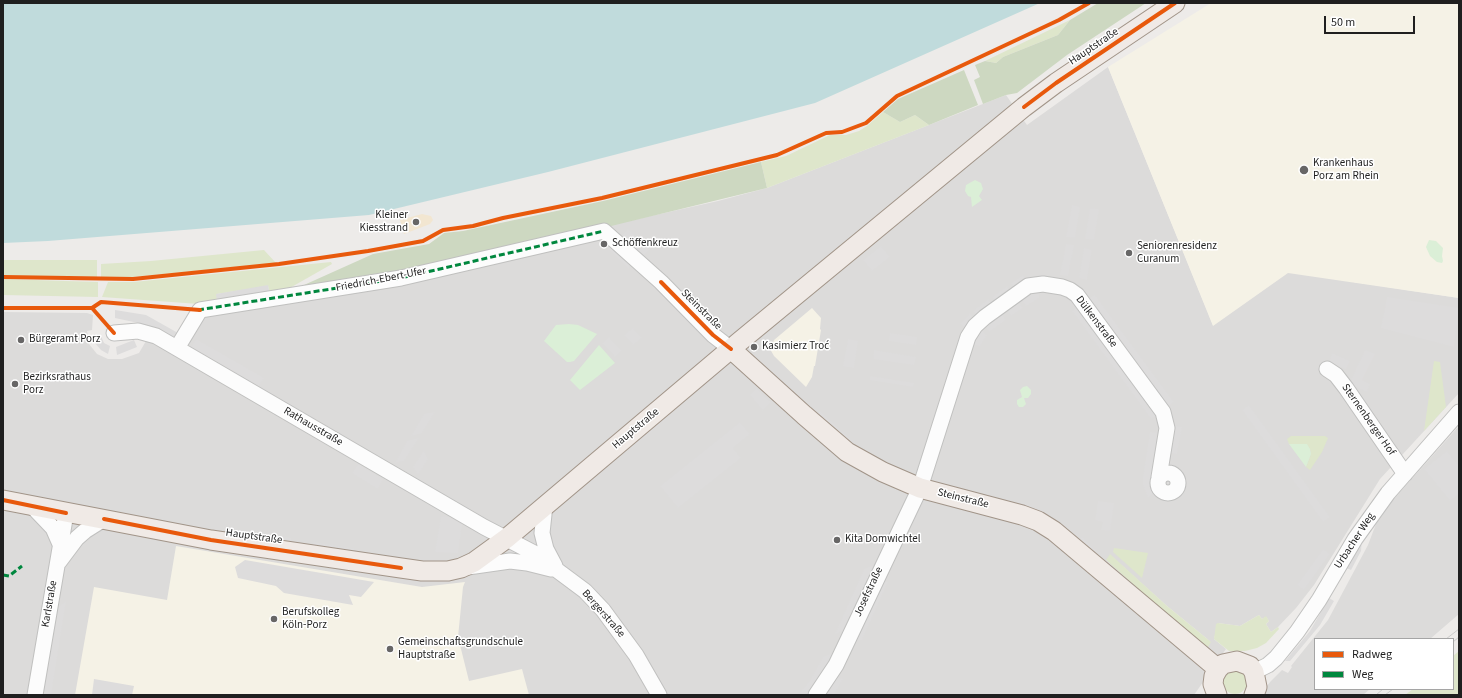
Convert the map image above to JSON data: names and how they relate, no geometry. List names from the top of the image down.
{
  "streets": {
    "main road": ["Hauptstraße", "Steinstraße"],
    "street": [
      "Friedrich-Ebert-Ufer",
      "Dülkenstraße",
      "Sternenberger Hof",
      "Rathausstraße",
      "Urbacher Weg",
      "Josefstraße",
      "Karlstraße",
      "Bergerstraße"
    ]
  },
  "crossings": [
    ["Hauptstraße", "Steinstraße"],
    ["Hauptstraße", "Rathausstraße"],
    ["Hauptstraße", "Karlstraße"],
    ["Hauptstraße", "Bergerstraße"],
    ["Friedrich-Ebert-Ufer", "Steinstraße"],
    ["Friedrich-Ebert-Ufer", "Rathausstraße"],
    ["Steinstraße", "Dülkenstraße"],
    ["Steinstraße", "Josefstraße"],
    ["Dülkenstraße", "Josefstraße"],
    ["Sternenberger Hof", "Urbacher Weg"],
    ["Rathausstraße", "Bergerstraße"]
  ],
  "places": [
    "Krankenhaus Porz am Rhein",
    "Kleiner Kiesstrand",
    "Schöffenkreuz",
    "Seniorenresidenz Curanum",
    "Bürgeramt Porz",
    "Kasimierz Troć",
    "Bezirksrathaus Porz",
    "Kita Domwichtel",
    "Berufskolleg Köln-Porz",
    "Gemeinschaftsgrundschule Hauptstraße"
  ],
  "legend": ["Radweg", "Weg"],
  "scale_bar": "50 m"
}
